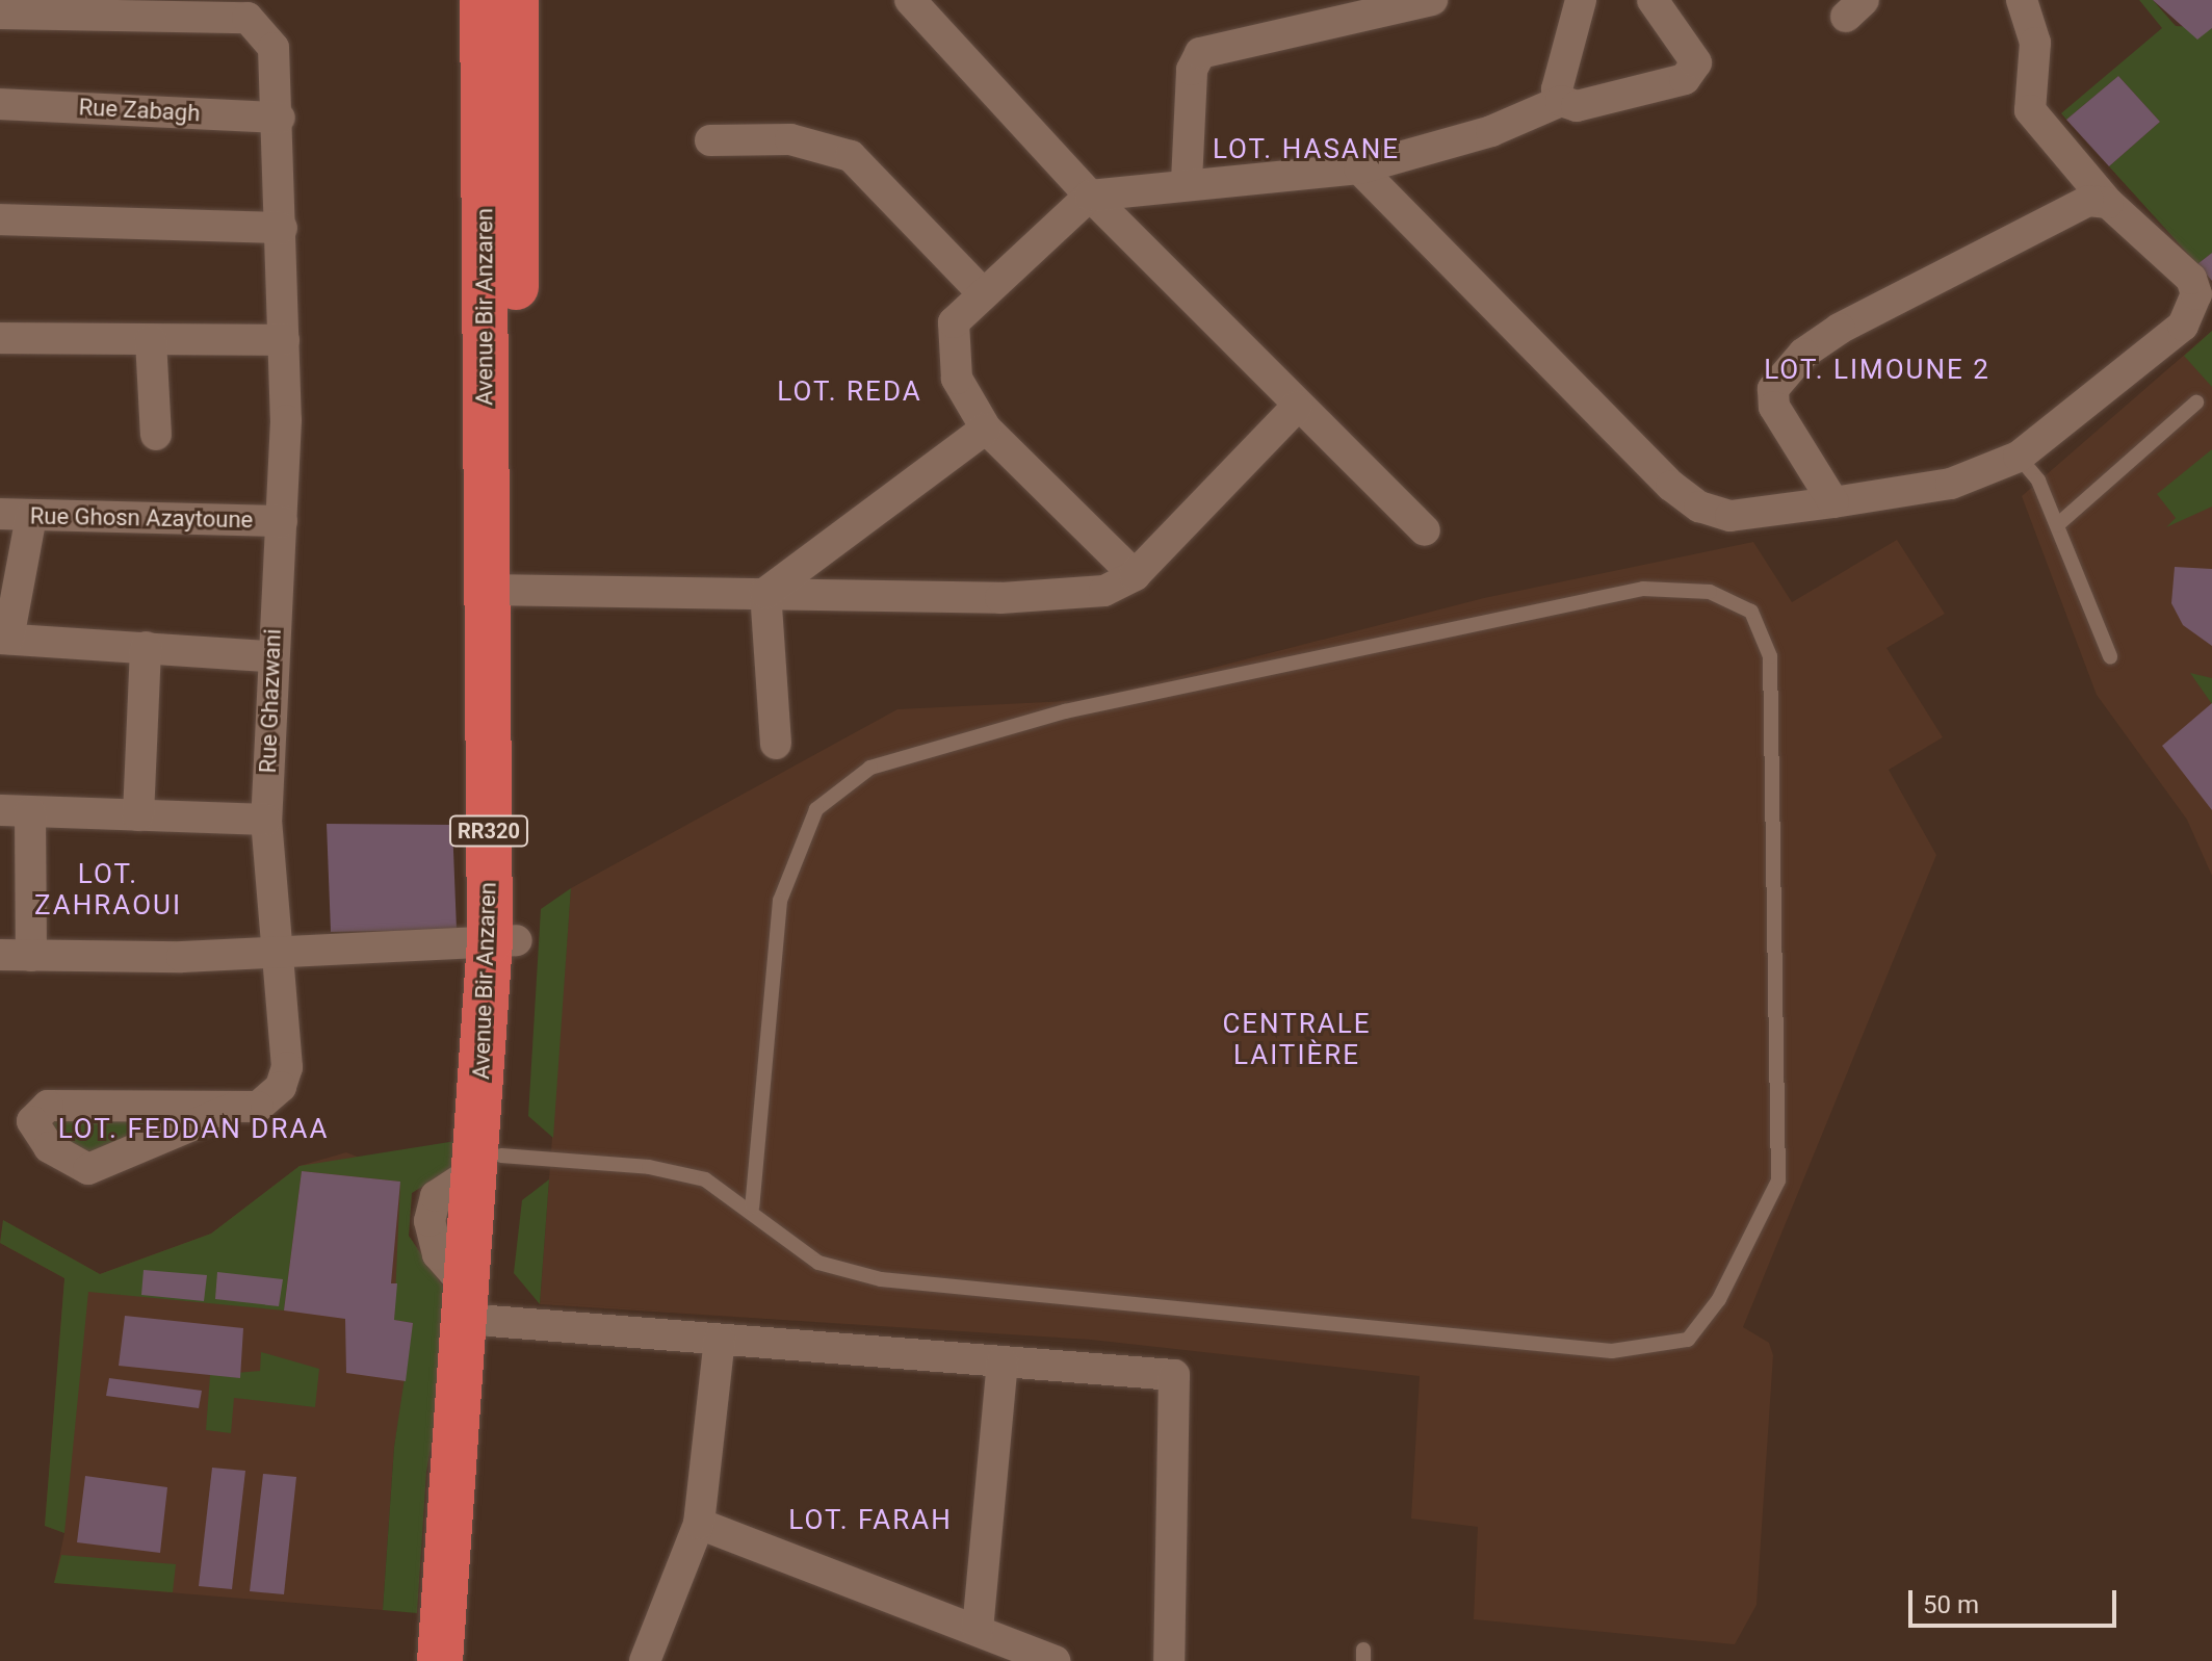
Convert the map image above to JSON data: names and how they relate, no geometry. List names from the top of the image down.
{
  "streets": {
    "highway": ["Avenue Bir Anzaren", "RR320"],
    "street": ["Rue Zabagh", "Rue Ghosn Azaytoune", "Rue Ghazwani"]
  },
  "crossings": [
    ["Rue Zabagh", "Rue Ghazwani"],
    ["Rue Ghosn Azaytoune", "Rue Ghazwani"]
  ],
  "districts": [
    "LOT. HASANE",
    "LOT. LIMOUNE 2",
    "LOT. REDA",
    "LOT. ZAHRAOUI",
    "CENTRALE LAITIÈRE",
    "LOT. FEDDAN DRAA",
    "LOT. FARAH"
  ],
  "scale_bar": "50 m"
}
